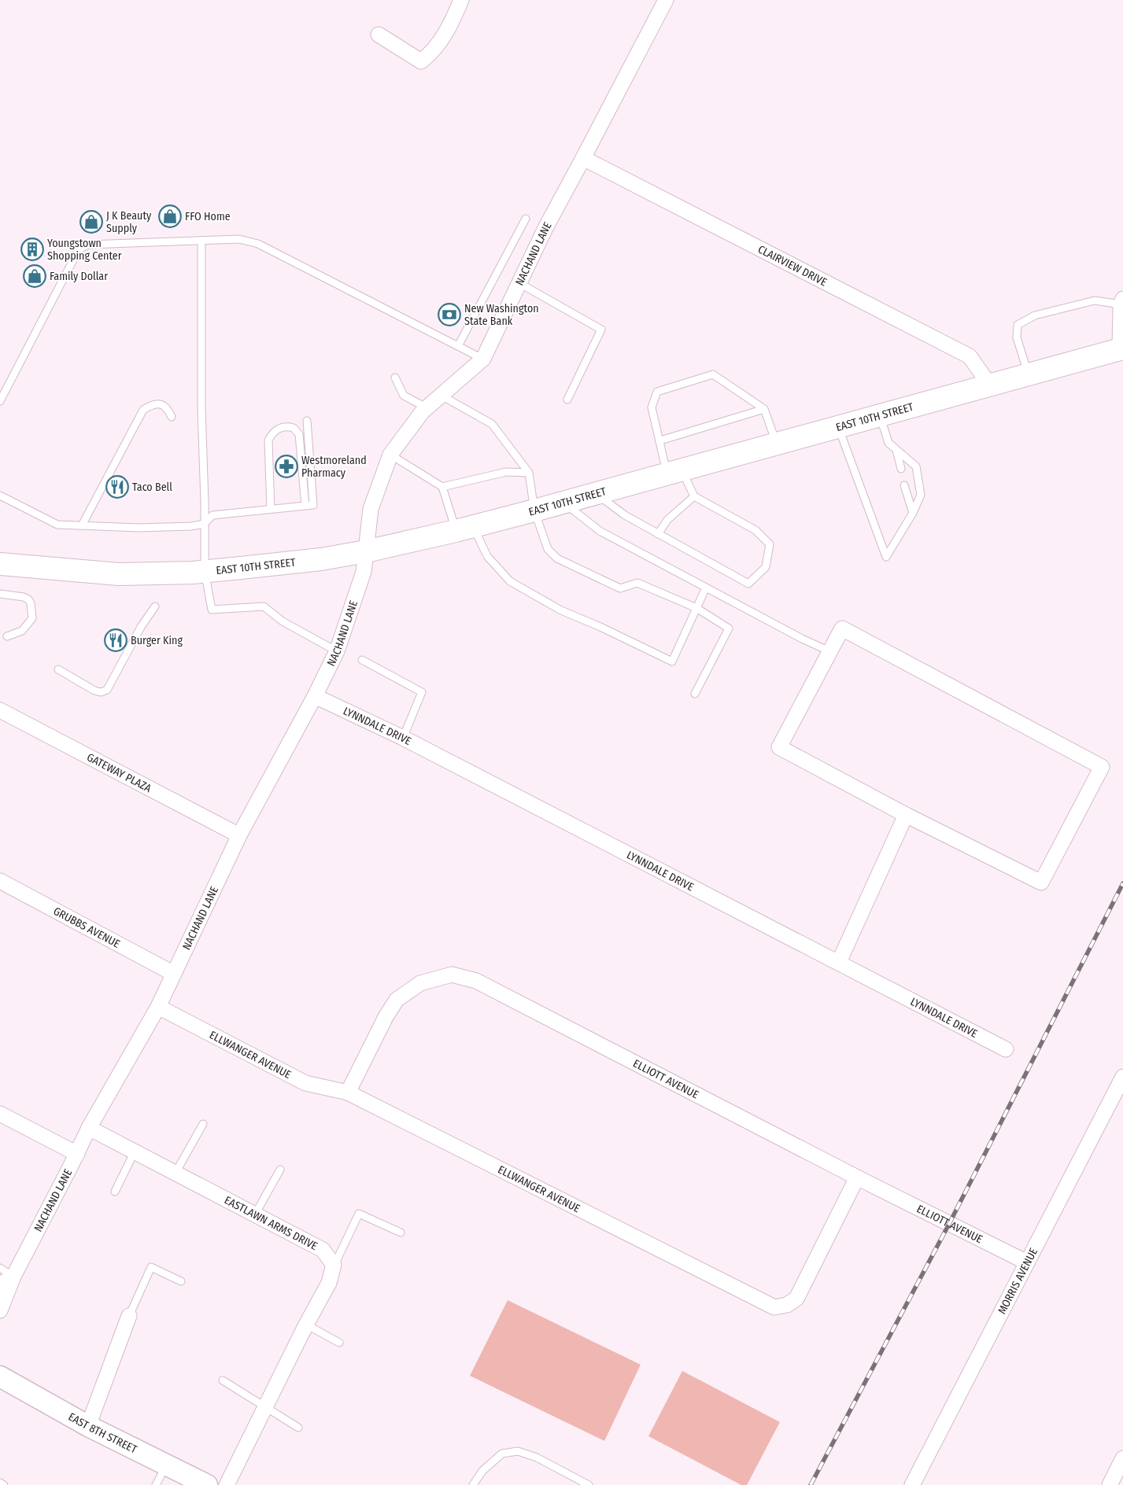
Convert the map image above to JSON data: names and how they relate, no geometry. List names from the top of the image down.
{
  "streets": {
    "main road": ["EAST 10TH STREET", "EAST 8TH STREET"],
    "street": [
      "NACHAND LANE",
      "CLAIRVIEW DRIVE",
      "LYNNDALE DRIVE",
      "GATEWAY PLAZA",
      "GRUBBS AVENUE",
      "ELLWANGER AVENUE",
      "ELLIOTT AVENUE",
      "EASTLAWN ARMS DRIVE",
      "MORRIS AVENUE"
    ]
  },
  "crossings": [
    ["NACHAND LANE", "CLAIRVIEW DRIVE"],
    ["NACHAND LANE", "EAST 10TH STREET"],
    ["NACHAND LANE", "LYNNDALE DRIVE"],
    ["NACHAND LANE", "GATEWAY PLAZA"],
    ["NACHAND LANE", "GRUBBS AVENUE"],
    ["NACHAND LANE", "ELLWANGER AVENUE"],
    ["NACHAND LANE", "EASTLAWN ARMS DRIVE"],
    ["CLAIRVIEW DRIVE", "EAST 10TH STREET"],
    ["ELLWANGER AVENUE", "ELLIOTT AVENUE"],
    ["ELLIOTT AVENUE", "MORRIS AVENUE"]
  ],
  "places": {
    "shop": ["FFO Home", "J K Beauty Supply", "Family Dollar"],
    "building": ["Youngstown Shopping Center"],
    "bank": ["New Washington State Bank"],
    "pharmacy": ["Westmoreland Pharmacy"],
    "restaurant": ["Taco Bell", "Burger King"]
  }
}
